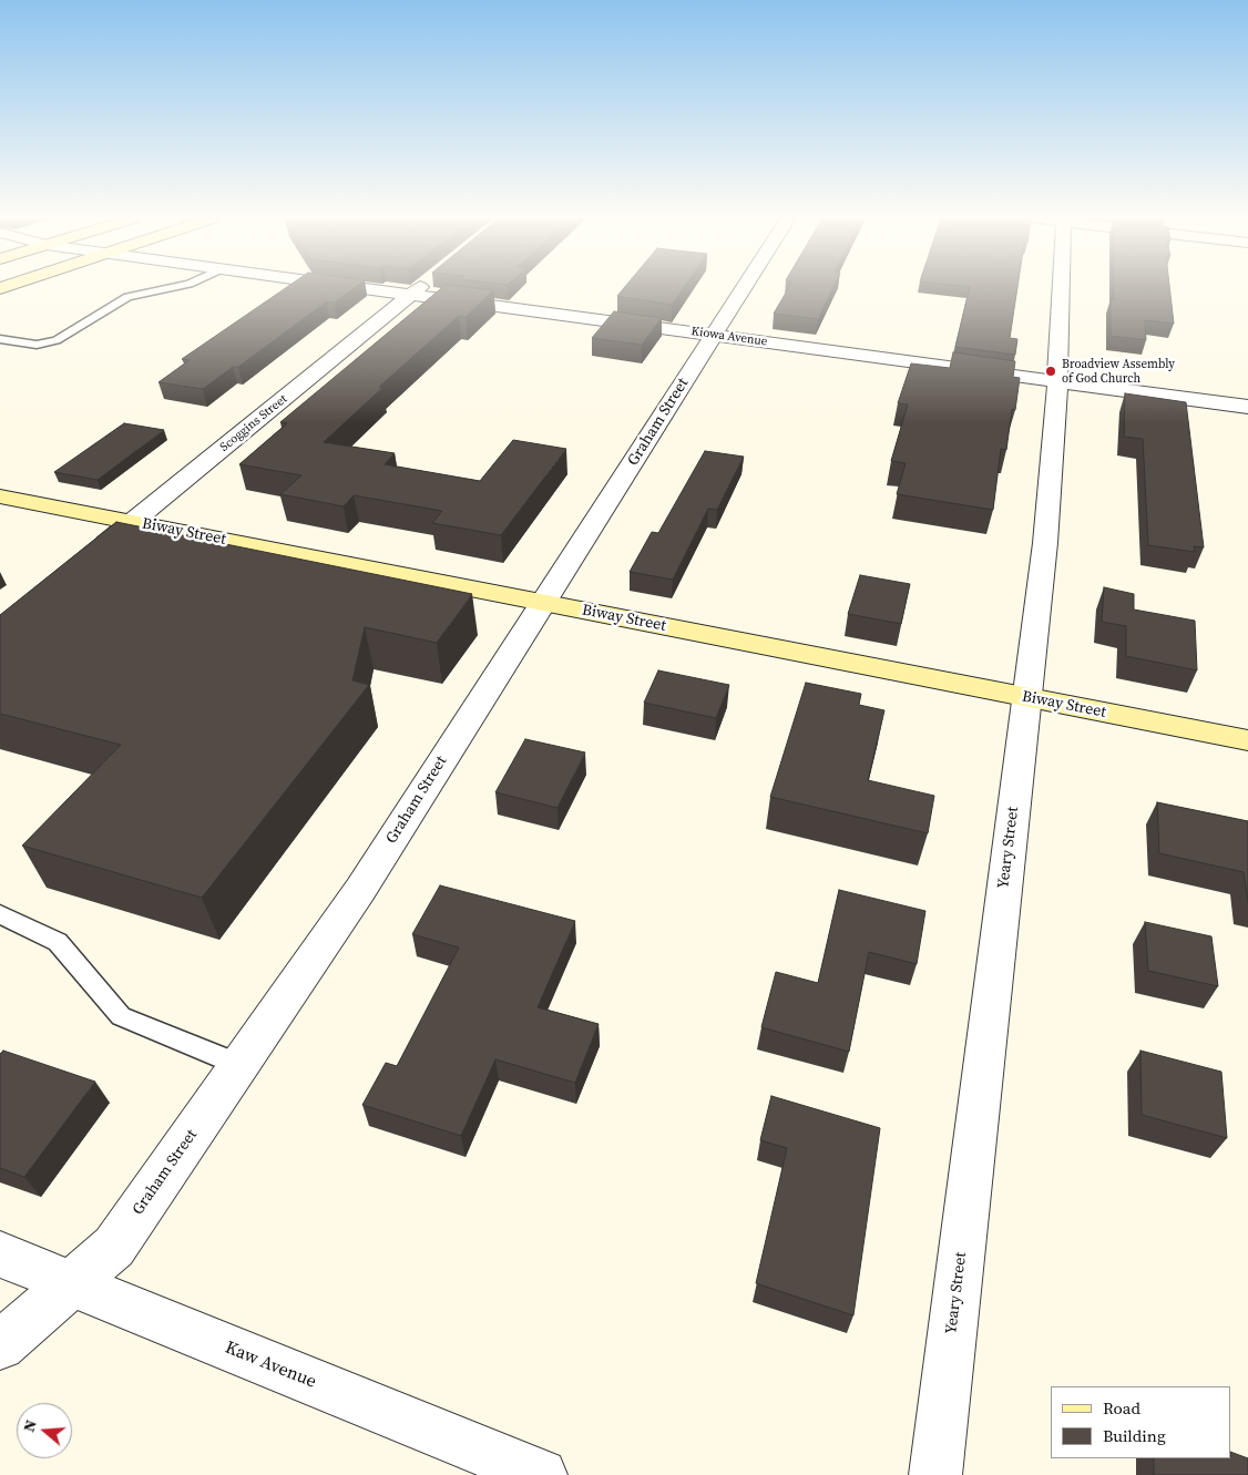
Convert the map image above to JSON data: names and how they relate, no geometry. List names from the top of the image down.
{
  "streets": {
    "street": [
      "Kiowa Avenue",
      "Graham Street",
      "Scoggins Street",
      "Biway Street",
      "Yeary Street",
      "Kaw Avenue"
    ]
  },
  "crossings": [
    ["Kiowa Avenue", "Graham Street"],
    ["Kiowa Avenue", "Scoggins Street"],
    ["Kiowa Avenue", "Yeary Street"],
    ["Graham Street", "Biway Street"],
    ["Graham Street", "Kaw Avenue"],
    ["Scoggins Street", "Biway Street"],
    ["Biway Street", "Yeary Street"]
  ],
  "places": ["Broadview Assembly of God Church"],
  "legend": ["Road", "Building"],
  "north": "left"
}
